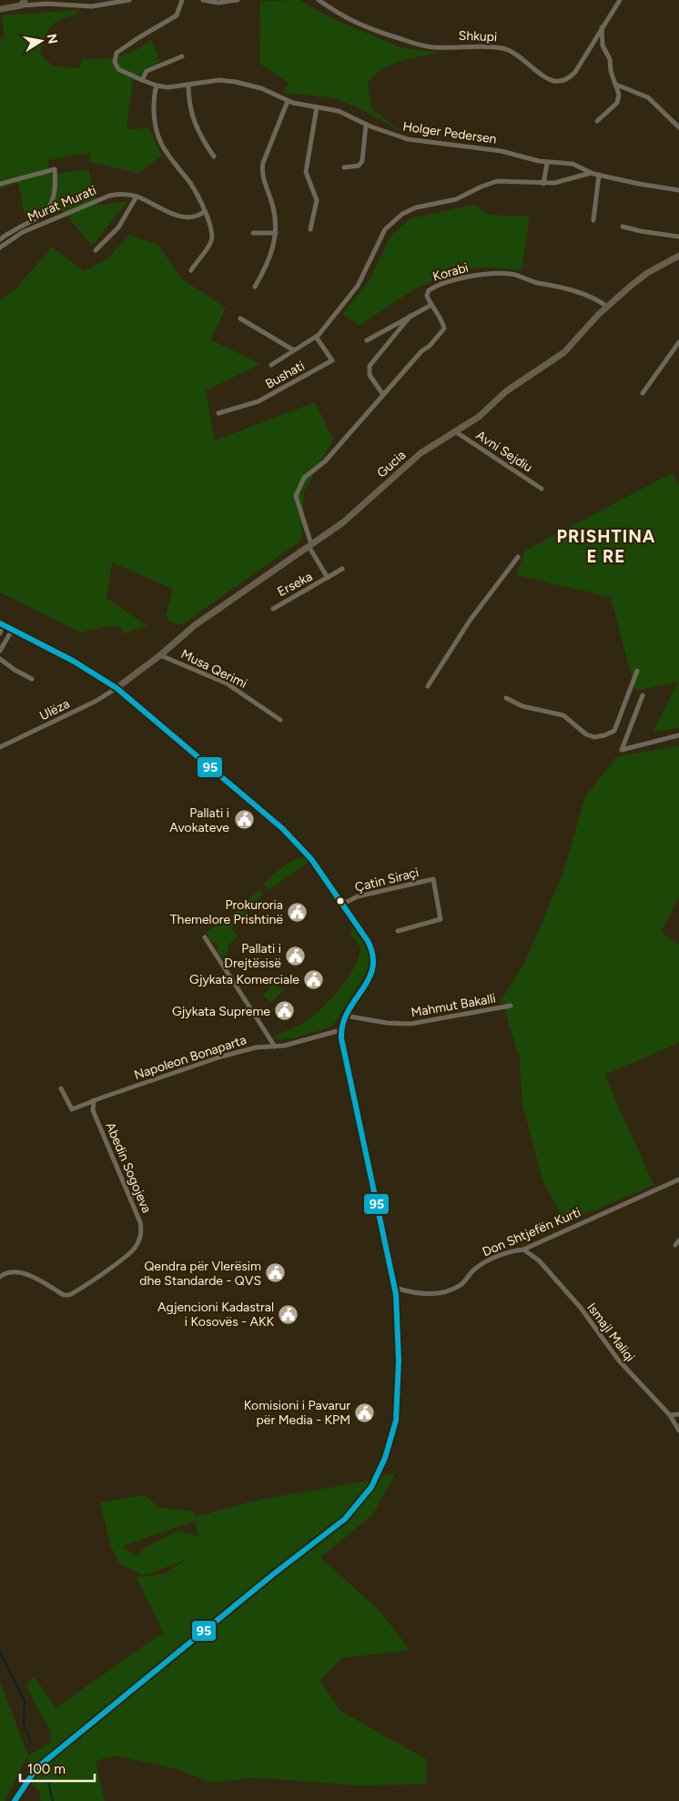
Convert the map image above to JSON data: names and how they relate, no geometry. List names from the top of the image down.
{
  "streets": {
    "street": [
      "Shkupi",
      "Holger Pedersen",
      "Murat Murati",
      "Korabi",
      "Bushati",
      "Avni Sejdiu",
      "Gucia",
      "Erseka",
      "Musa Qerimi",
      "Ulëza",
      "Çatin Siraçi",
      "Mahmut Bakalli",
      "Napoleon Bonaparta",
      "Abedin Sogojeva",
      "Don Shtjefën Kurti",
      "Ismajl Maliqi"
    ]
  },
  "crossings": [
    ["Korabi", "Gucia"],
    ["Avni Sejdiu", "Gucia"],
    ["Gucia", "Erseka"],
    ["Gucia", "Musa Qerimi"],
    ["Gucia", "Ulëza"],
    ["Napoleon Bonaparta", "Abedin Sogojeva"],
    ["Don Shtjefën Kurti", "Ismajl Maliqi"]
  ],
  "districts": ["PRISHTINA E RE"],
  "places": {
    "public building": [
      "Pallati i Avokateve",
      "Prokuroria Themelore Prishtinë",
      "Pallati i Drejtësisë",
      "Gjykata Komerciale",
      "Gjykata Supreme",
      "Qendra për Vlerësim dhe Standarde - QVS",
      "Agjencioni Kadastral i Kosovës - AKK",
      "Komisioni i Pavarur për Media - KPM"
    ]
  },
  "lines": ["transit line 95"],
  "scale_bar": "100 m",
  "north": "right"
}
